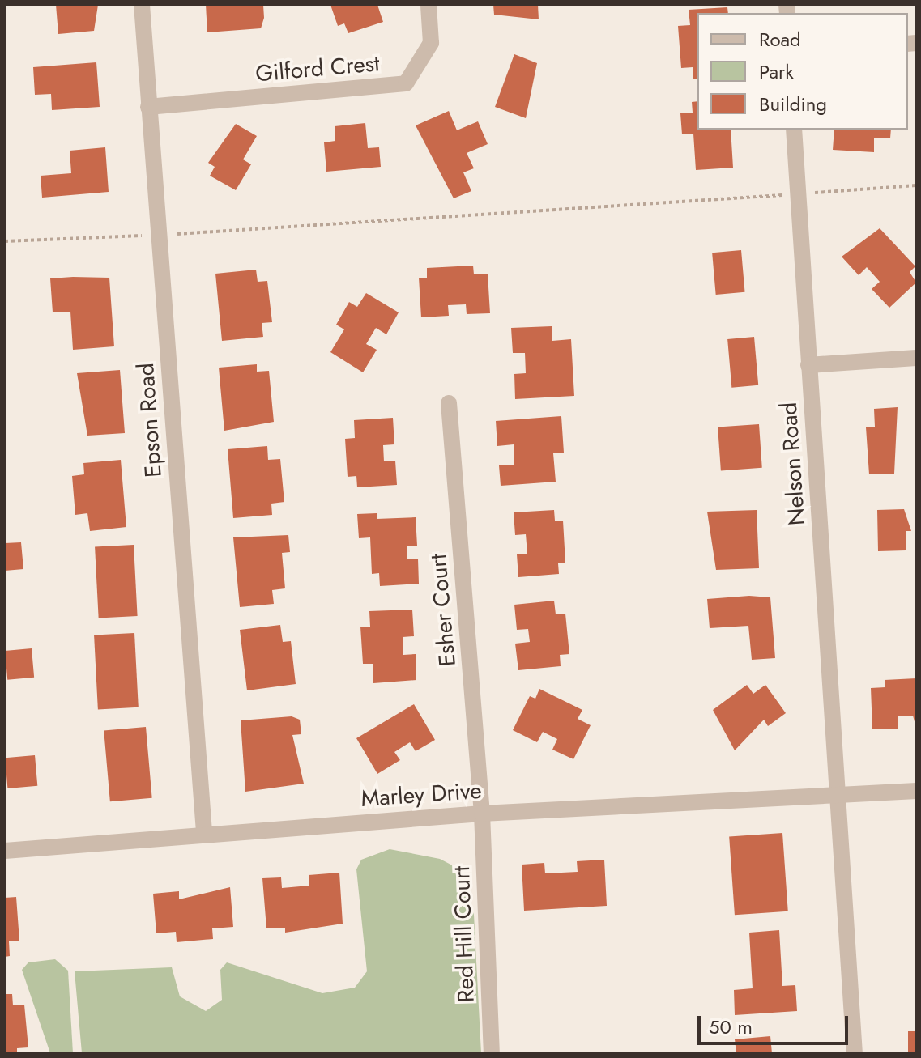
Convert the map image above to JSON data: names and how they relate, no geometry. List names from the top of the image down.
{
  "streets": {
    "street": [
      "Gilford Crest",
      "Epson Road",
      "Nelson Road",
      "Esher Court",
      "Marley Drive",
      "Red Hill Court"
    ]
  },
  "crossings": [
    ["Gilford Crest", "Epson Road"],
    ["Epson Road", "Marley Drive"],
    ["Nelson Road", "Marley Drive"],
    ["Esher Court", "Marley Drive"],
    ["Esher Court", "Red Hill Court"],
    ["Marley Drive", "Red Hill Court"]
  ],
  "legend": ["Road", "Park", "Building"],
  "scale_bar": "50 m"
}
